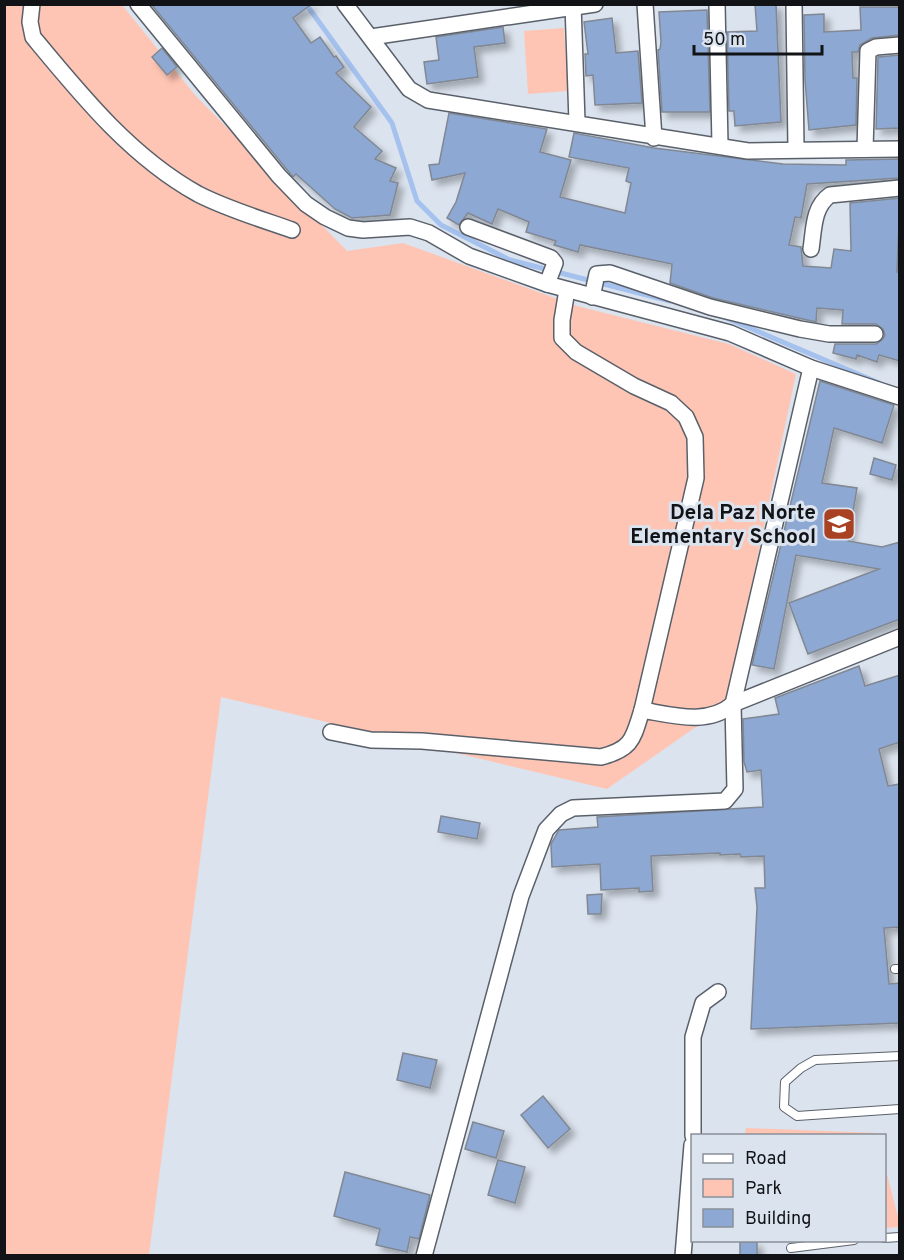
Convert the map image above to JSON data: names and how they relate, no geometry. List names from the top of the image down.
{
  "places": {
    "school or university": ["Dela Paz Norte Elementary School"]
  },
  "legend": ["Road", "Park", "Building"],
  "scale_bar": "50 m"
}
